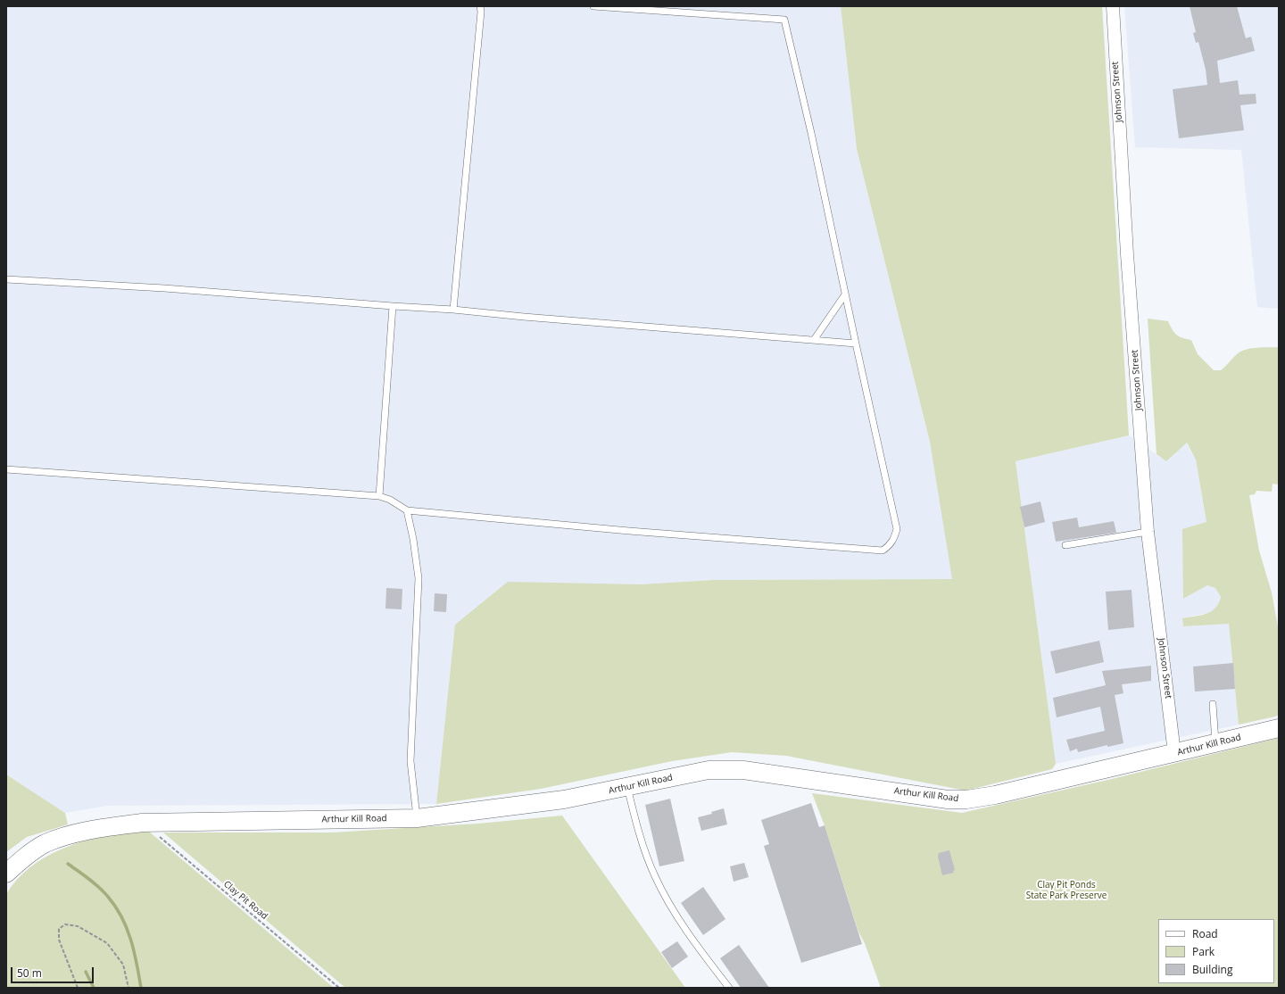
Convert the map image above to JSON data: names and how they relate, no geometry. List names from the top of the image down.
{
  "streets": {
    "street": ["Johnson Street", "Arthur Kill Road"],
    "path": ["Clay Pit Road"]
  },
  "crossings": [
    ["Johnson Street", "Arthur Kill Road"]
  ],
  "parks": ["Clay Pit Ponds State Park Preserve"],
  "legend": ["Road", "Park", "Building"],
  "scale_bar": "50 m"
}
